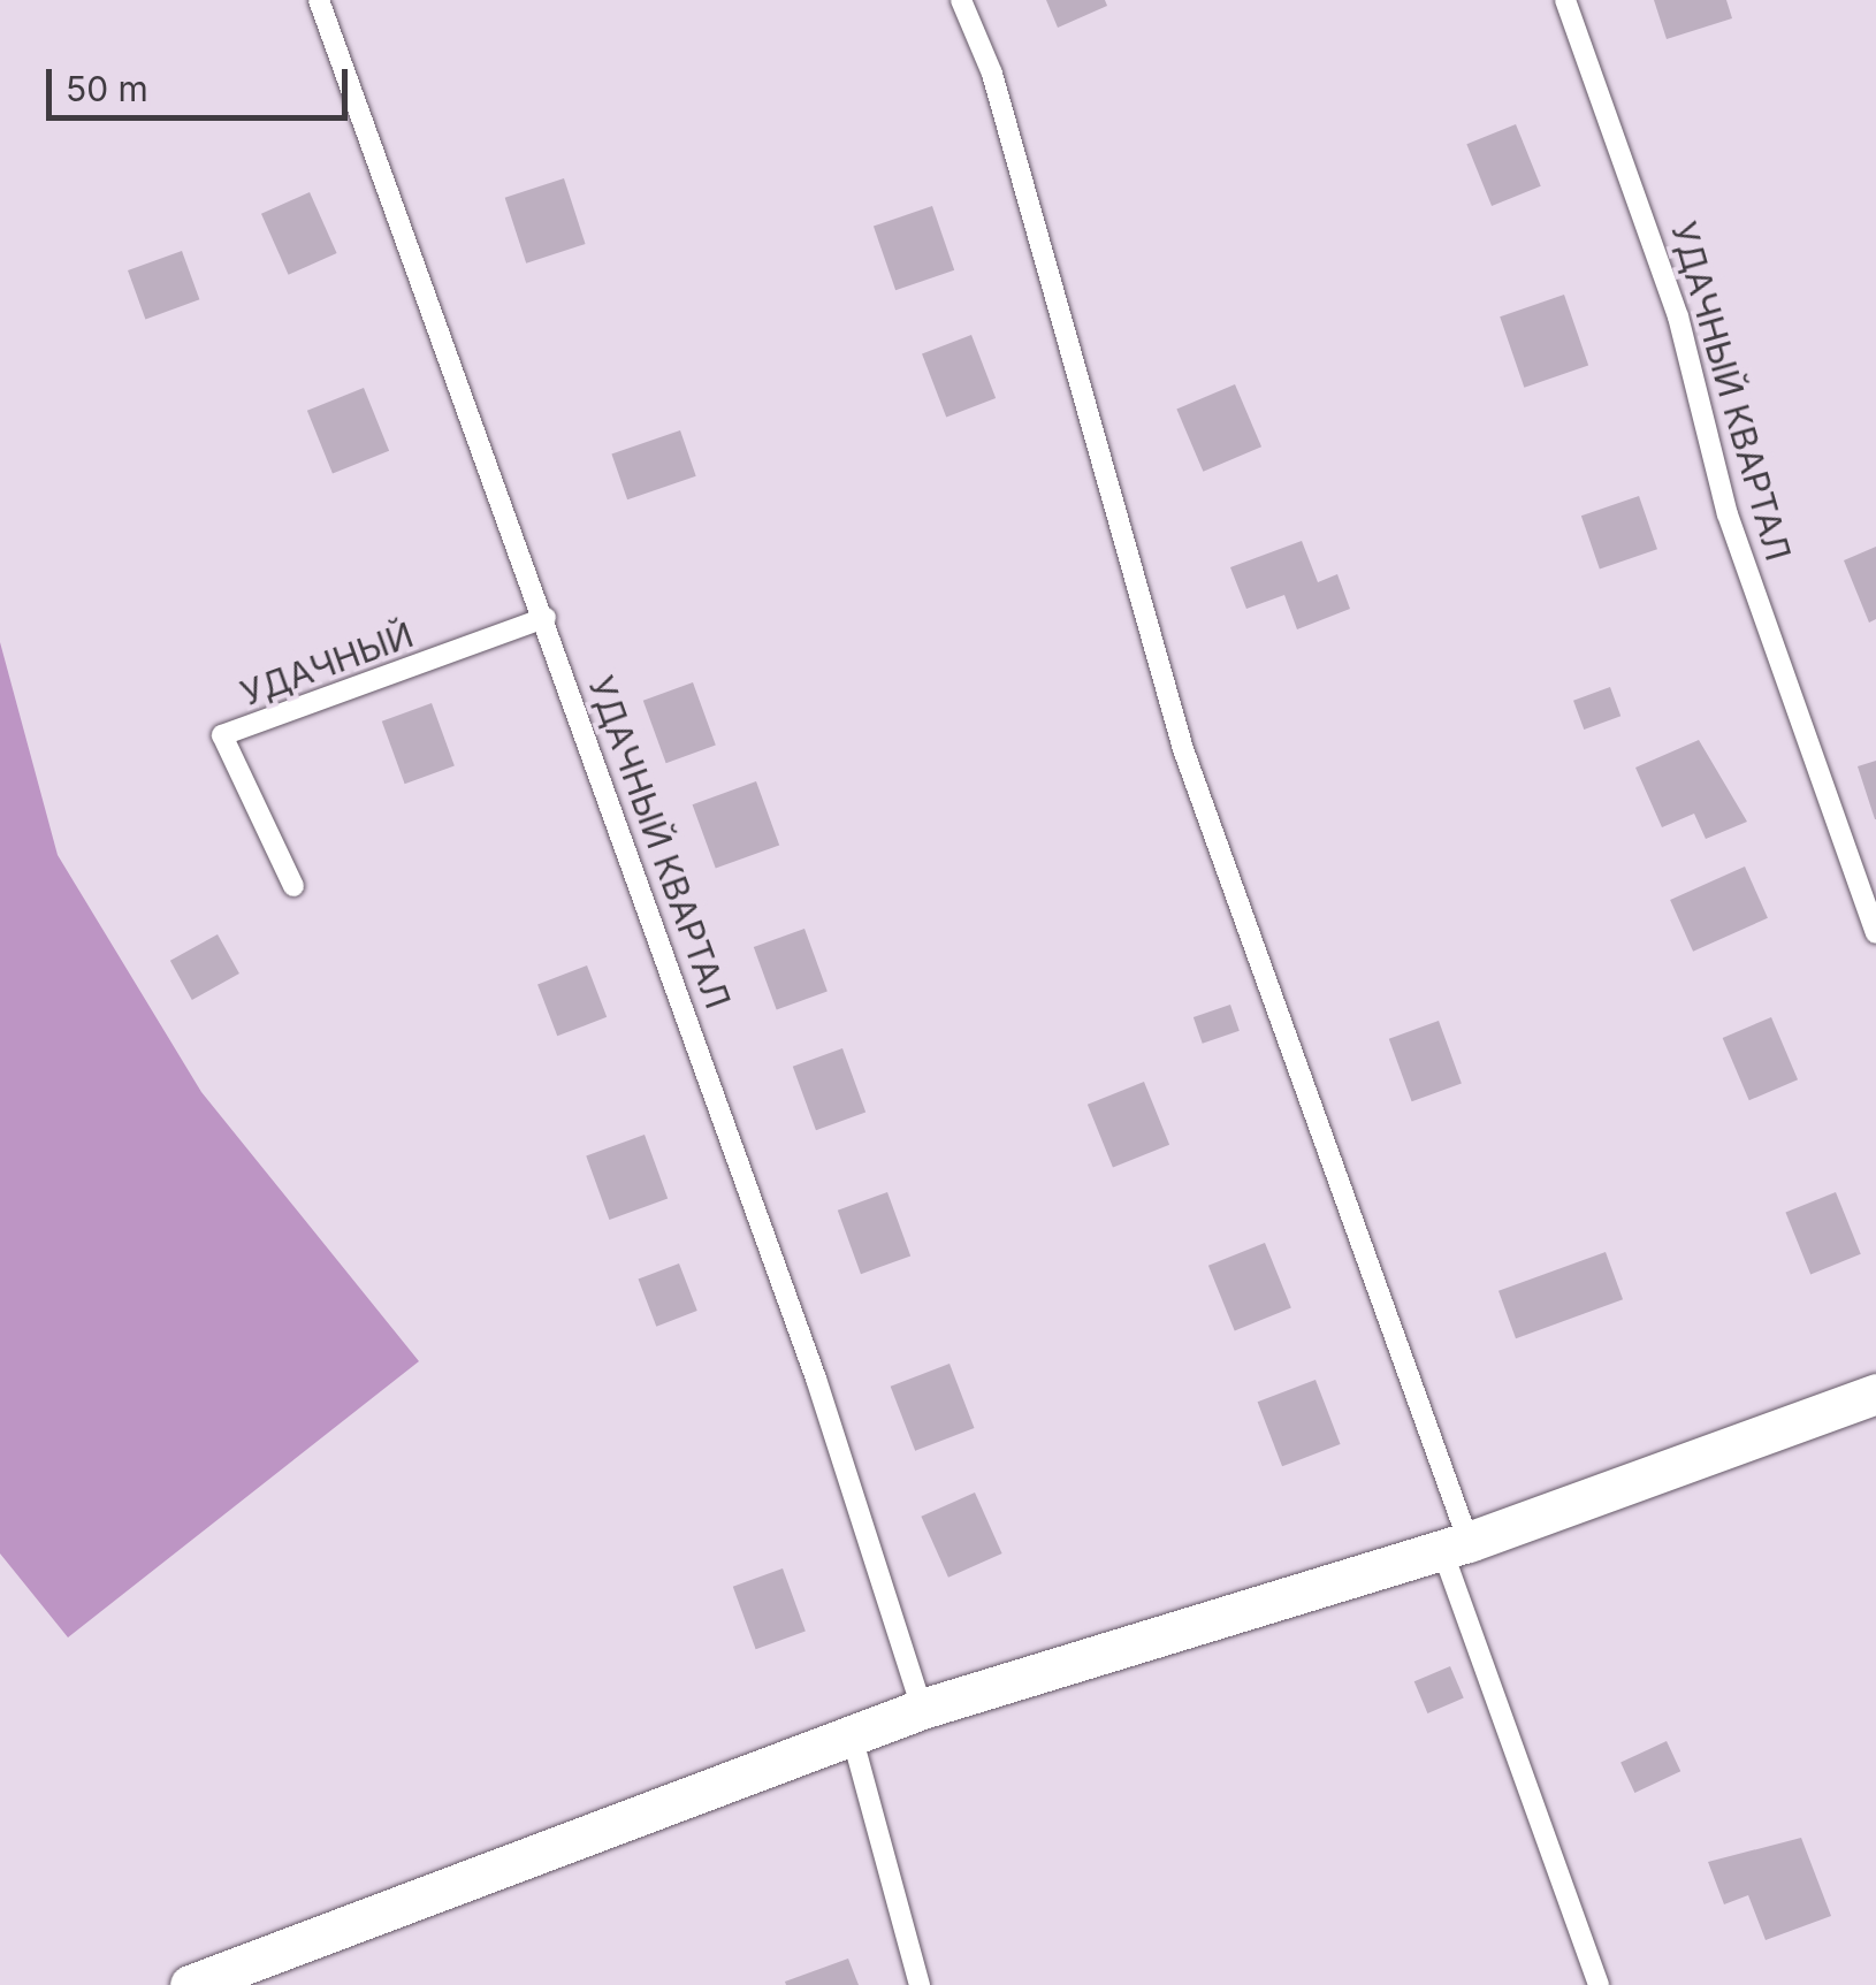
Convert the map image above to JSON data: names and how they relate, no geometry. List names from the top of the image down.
{
  "streets": {
    "lane": ["УДАЧНЫЙ КВАРТАЛ", "УДАЧНЫЙ"]
  },
  "crossings": [
    ["УДАЧНЫЙ КВАРТАЛ", "УДАЧНЫЙ"]
  ],
  "scale_bar": "50 m"
}
